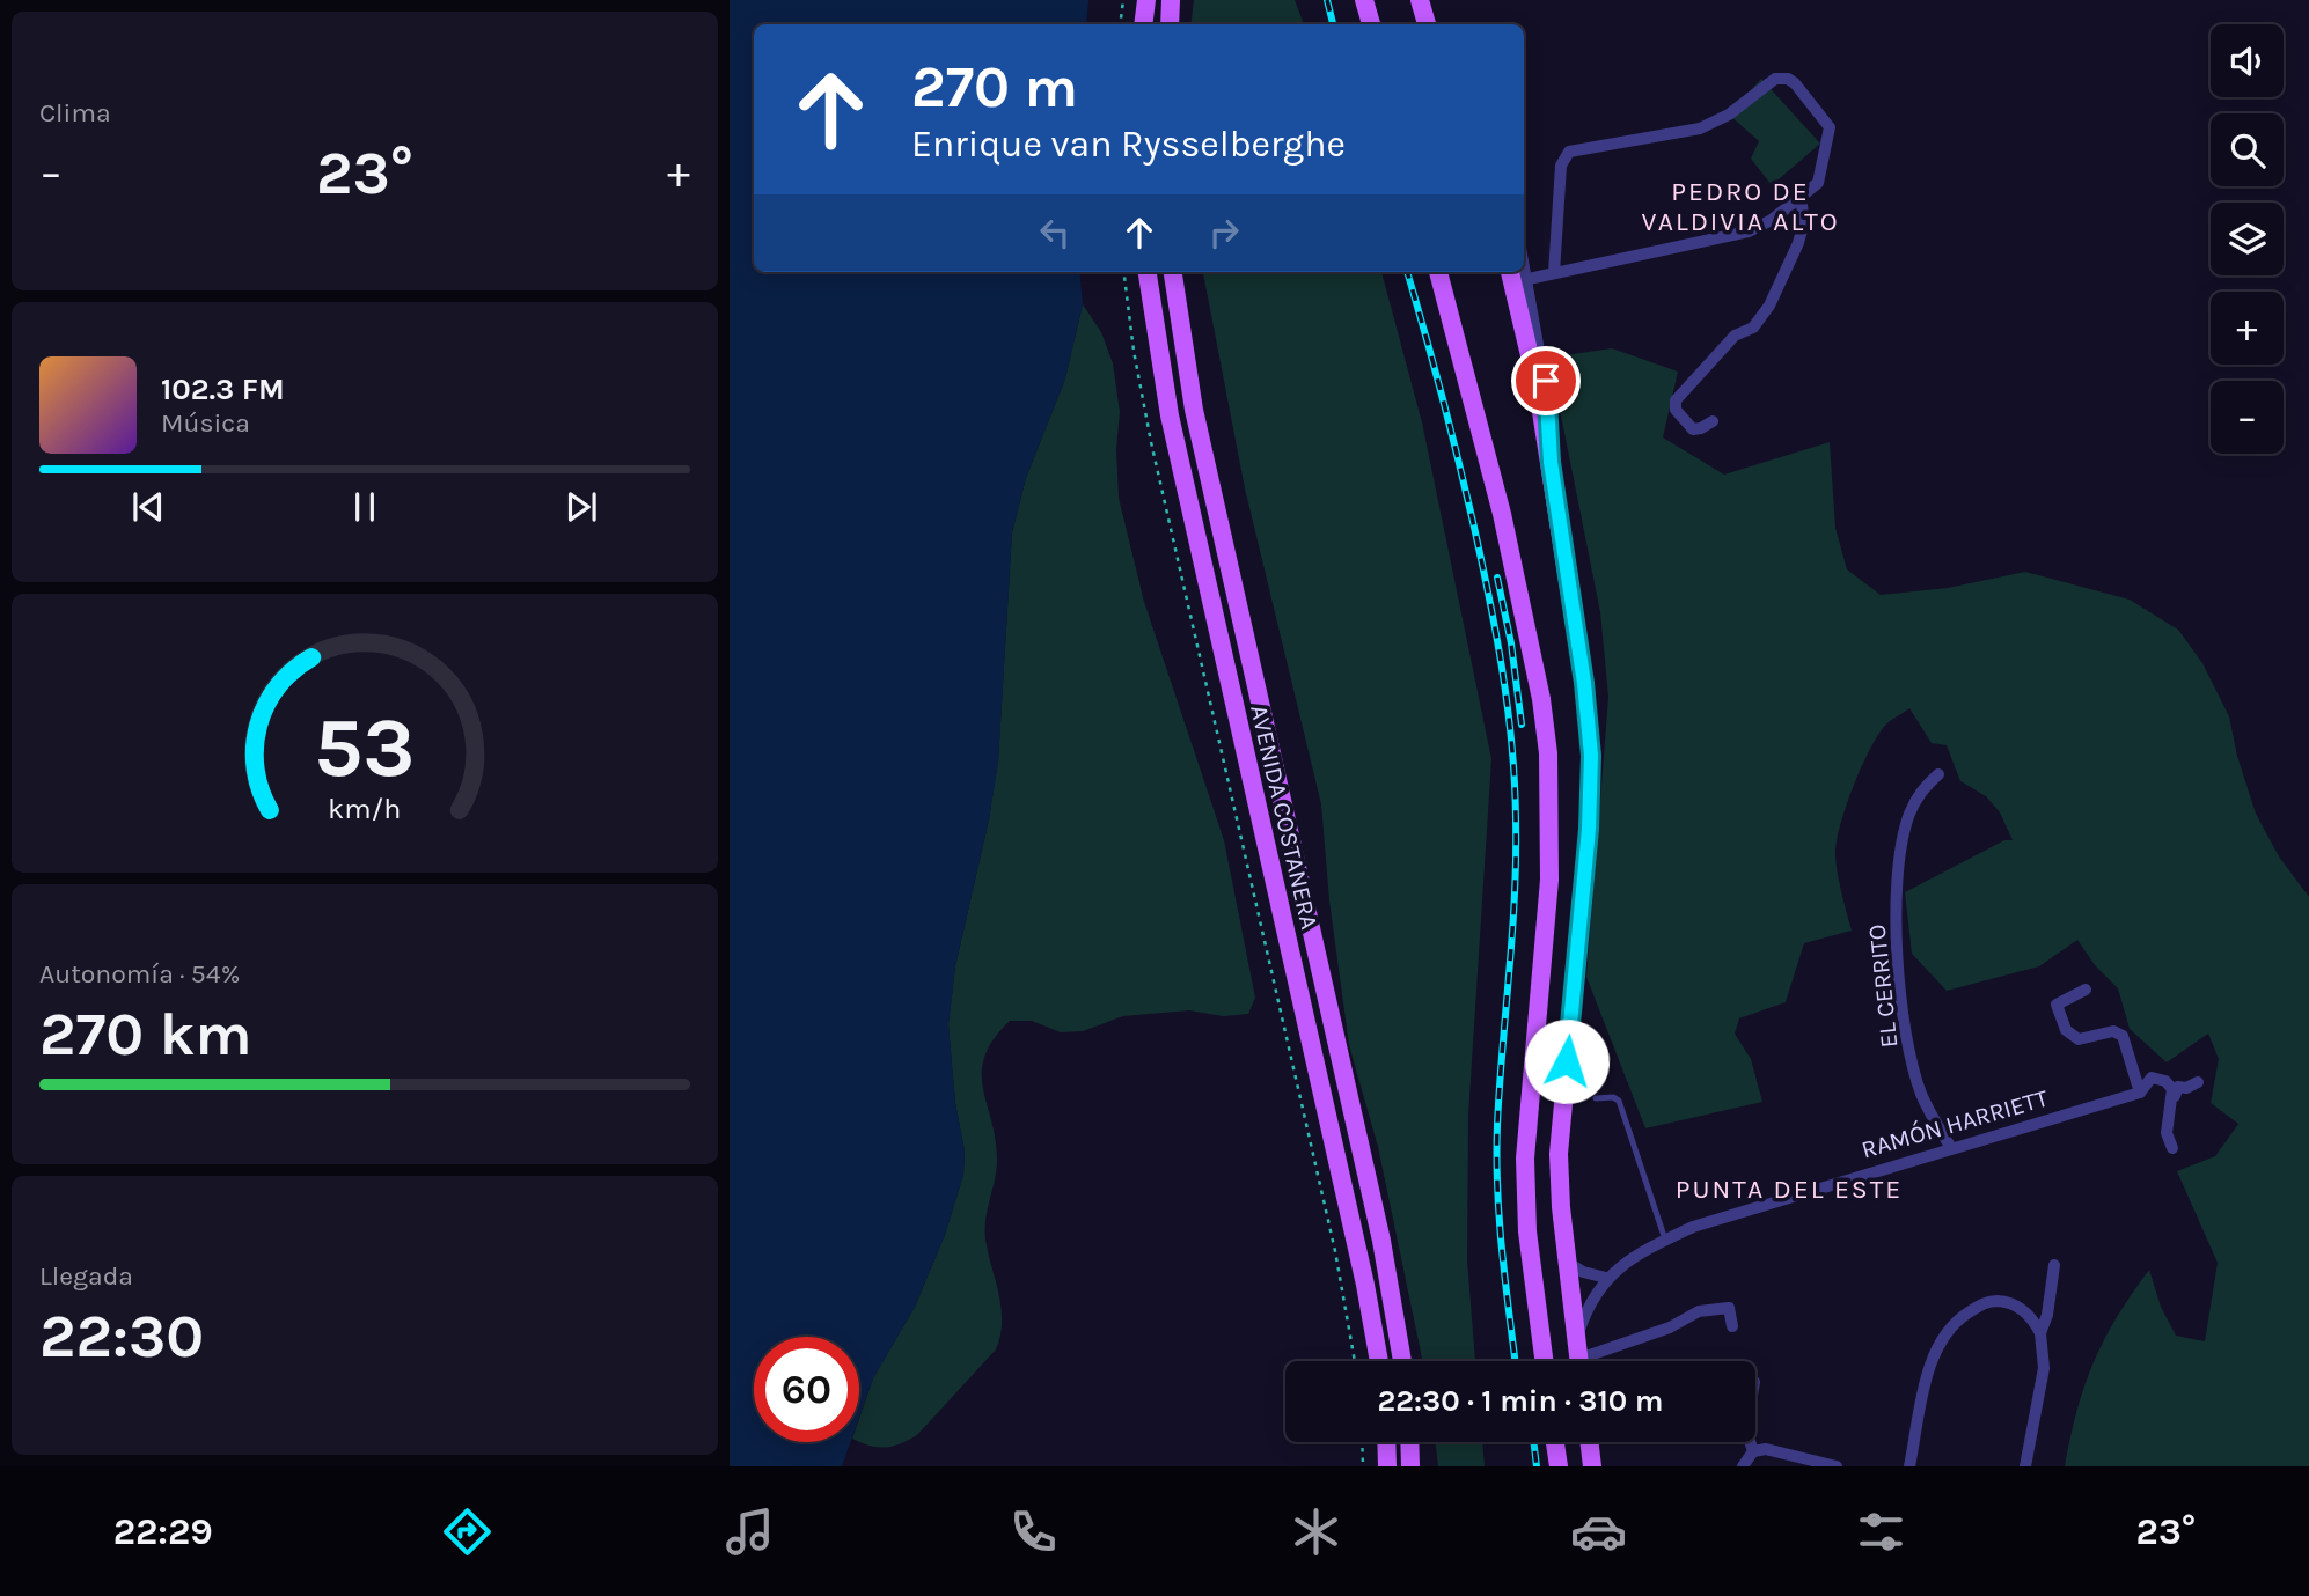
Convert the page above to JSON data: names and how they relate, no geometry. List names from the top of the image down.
{
  "streets": {
    "main road": ["AVENIDA COSTANERA"],
    "street": ["EL CERRITO", "RAMÓN HARRIETT"]
  },
  "crossings": [
    ["EL CERRITO", "RAMÓN HARRIETT"]
  ],
  "districts": ["PEDRO DE VALDIVIA ALTO", "PUNTA DEL ESTE"],
  "page": {
    "tile": [
      "Clima",
      ["Autonomía · 54%", "270 km"],
      ["Llegada", "22:30"]
    ],
    "map_buttons": ["+", "−"],
    "turn": ["270 m", "Enrique van Rysselberghe"],
    "heat": ["−", "23°", "+"],
    "song": ["102.3 FM", "Música"],
    "limit": "60",
    "trip": "22:30 · 1 min · 310 m",
    "tabs": ["22:29", "23°"],
    "gauge": ["53", "km/h"]
  }
}
